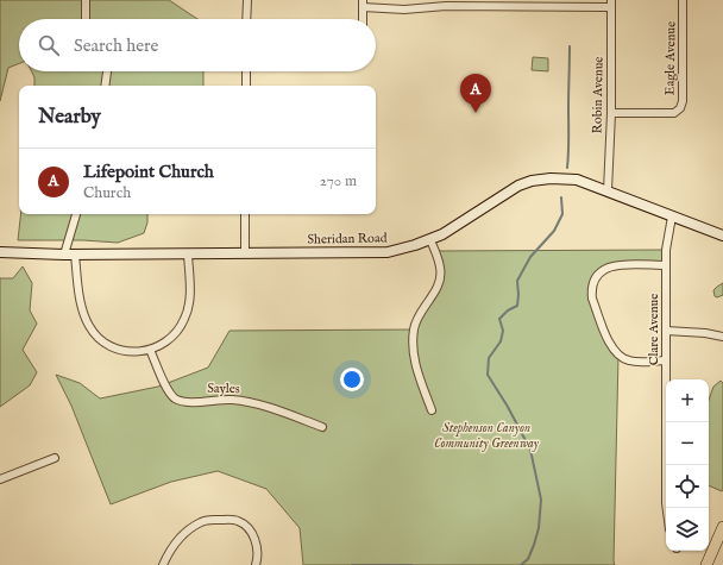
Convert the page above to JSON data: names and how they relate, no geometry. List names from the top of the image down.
{
  "streets": {
    "main road": ["Sheridan Road"],
    "street": [
      "Eagle Avenue",
      "Robin Avenue",
      "Clare Avenue",
      "Sayles"
    ]
  },
  "crossings": [
    ["Eagle Avenue", "Robin Avenue"],
    ["Robin Avenue", "Sheridan Road"],
    ["Sheridan Road", "Clare Avenue"]
  ],
  "parks": ["Stephenson Canyon Community Greenway"],
  "page": {
    "search": "Search here",
    "pins": "A",
    "heading": "Nearby",
    "list": [
      {
        "mark": "A",
        "name": "Lifepoint Church",
        "note": "Church",
        "value": "270 m"
      }
    ],
    "map_buttons": ["+", "−"]
  }
}
